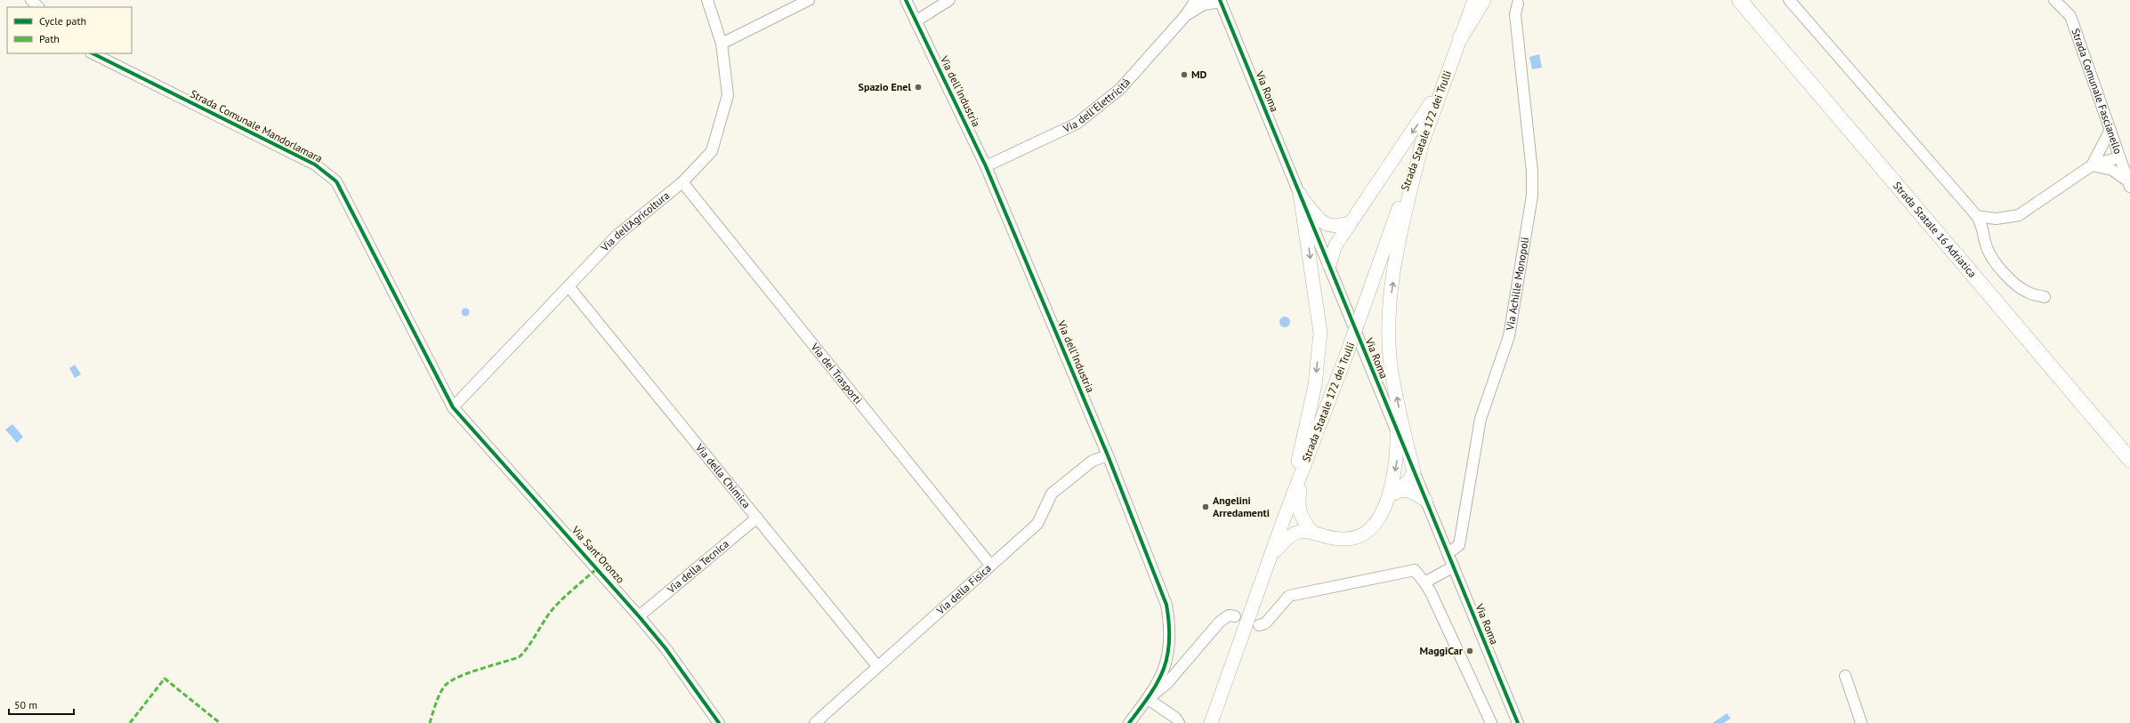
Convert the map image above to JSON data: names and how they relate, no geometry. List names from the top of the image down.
{
  "streets": {
    "highway": ["Strada Statale 16 Adriatica"],
    "main road": ["Strada Statale 172 dei Trulli"],
    "street": [
      "Strada Comunale Fascianello",
      "Via dell'Industria",
      "Via Roma",
      "Via dell'Elettricità",
      "Strada Comunale Mandorlamara",
      "Via dell'Agricoltura",
      "Via Achille Monopoli",
      "Via dei Trasporti",
      "Via della Chimica",
      "Via Sant'Oronzo",
      "Via della Tecnica",
      "Via della Fisica"
    ]
  },
  "crossings": [
    ["Via dell'Industria", "Via dell'Elettricità"],
    ["Via dell'Industria", "Via della Fisica"],
    ["Via Roma", "Via dell'Elettricità"],
    ["Via Roma", "Via Achille Monopoli"],
    ["Strada Comunale Mandorlamara", "Via dell'Agricoltura"],
    ["Strada Comunale Mandorlamara", "Via Sant'Oronzo"],
    ["Via dell'Agricoltura", "Via dei Trasporti"],
    ["Via dell'Agricoltura", "Via della Chimica"],
    ["Via dell'Agricoltura", "Via Sant'Oronzo"],
    ["Via dei Trasporti", "Via della Fisica"],
    ["Via della Chimica", "Via della Tecnica"],
    ["Via della Chimica", "Via della Fisica"],
    ["Via Sant'Oronzo", "Via della Tecnica"]
  ],
  "places": [
    "MD",
    "Spazio Enel",
    "Angelini Arredamenti",
    "MaggiCar"
  ],
  "legend": ["Cycle path", "Path"],
  "scale_bar": "50 m"
}
